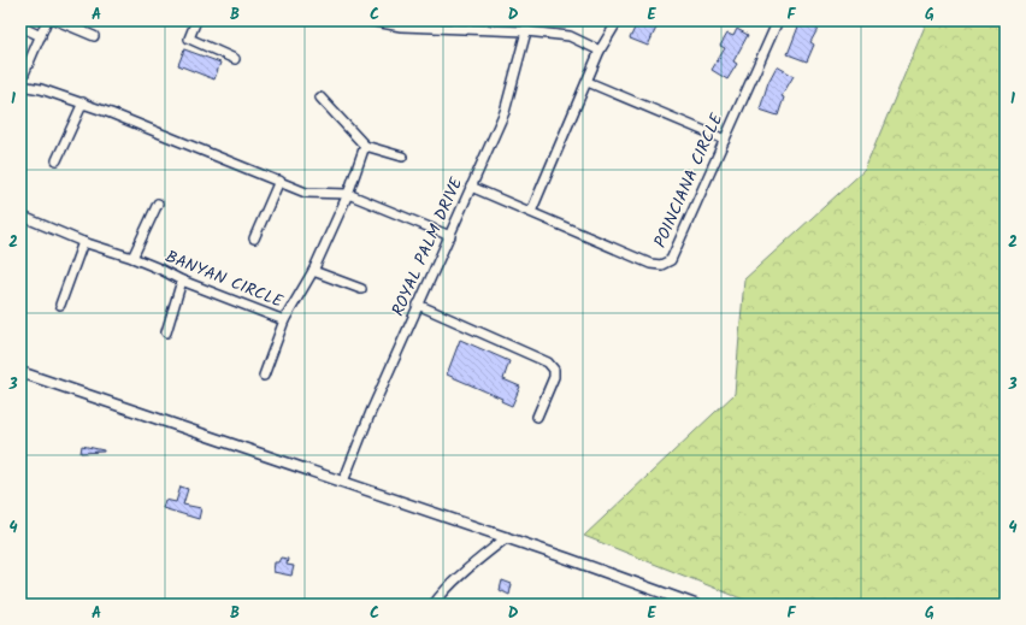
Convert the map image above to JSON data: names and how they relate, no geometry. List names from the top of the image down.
{
  "streets": {
    "street": ["POINCIANA CIRCLE", "ROYAL PALM DRIVE", "BANYAN CIRCLE"]
  },
  "crossings": [
    ["POINCIANA CIRCLE", "ROYAL PALM DRIVE"]
  ],
  "grid": {
    "columns": [
      "A",
      "B",
      "C",
      "D",
      "E",
      "F",
      "G"
    ],
    "rows": [
      "1",
      "2",
      "3",
      "4"
    ]
  }
}
